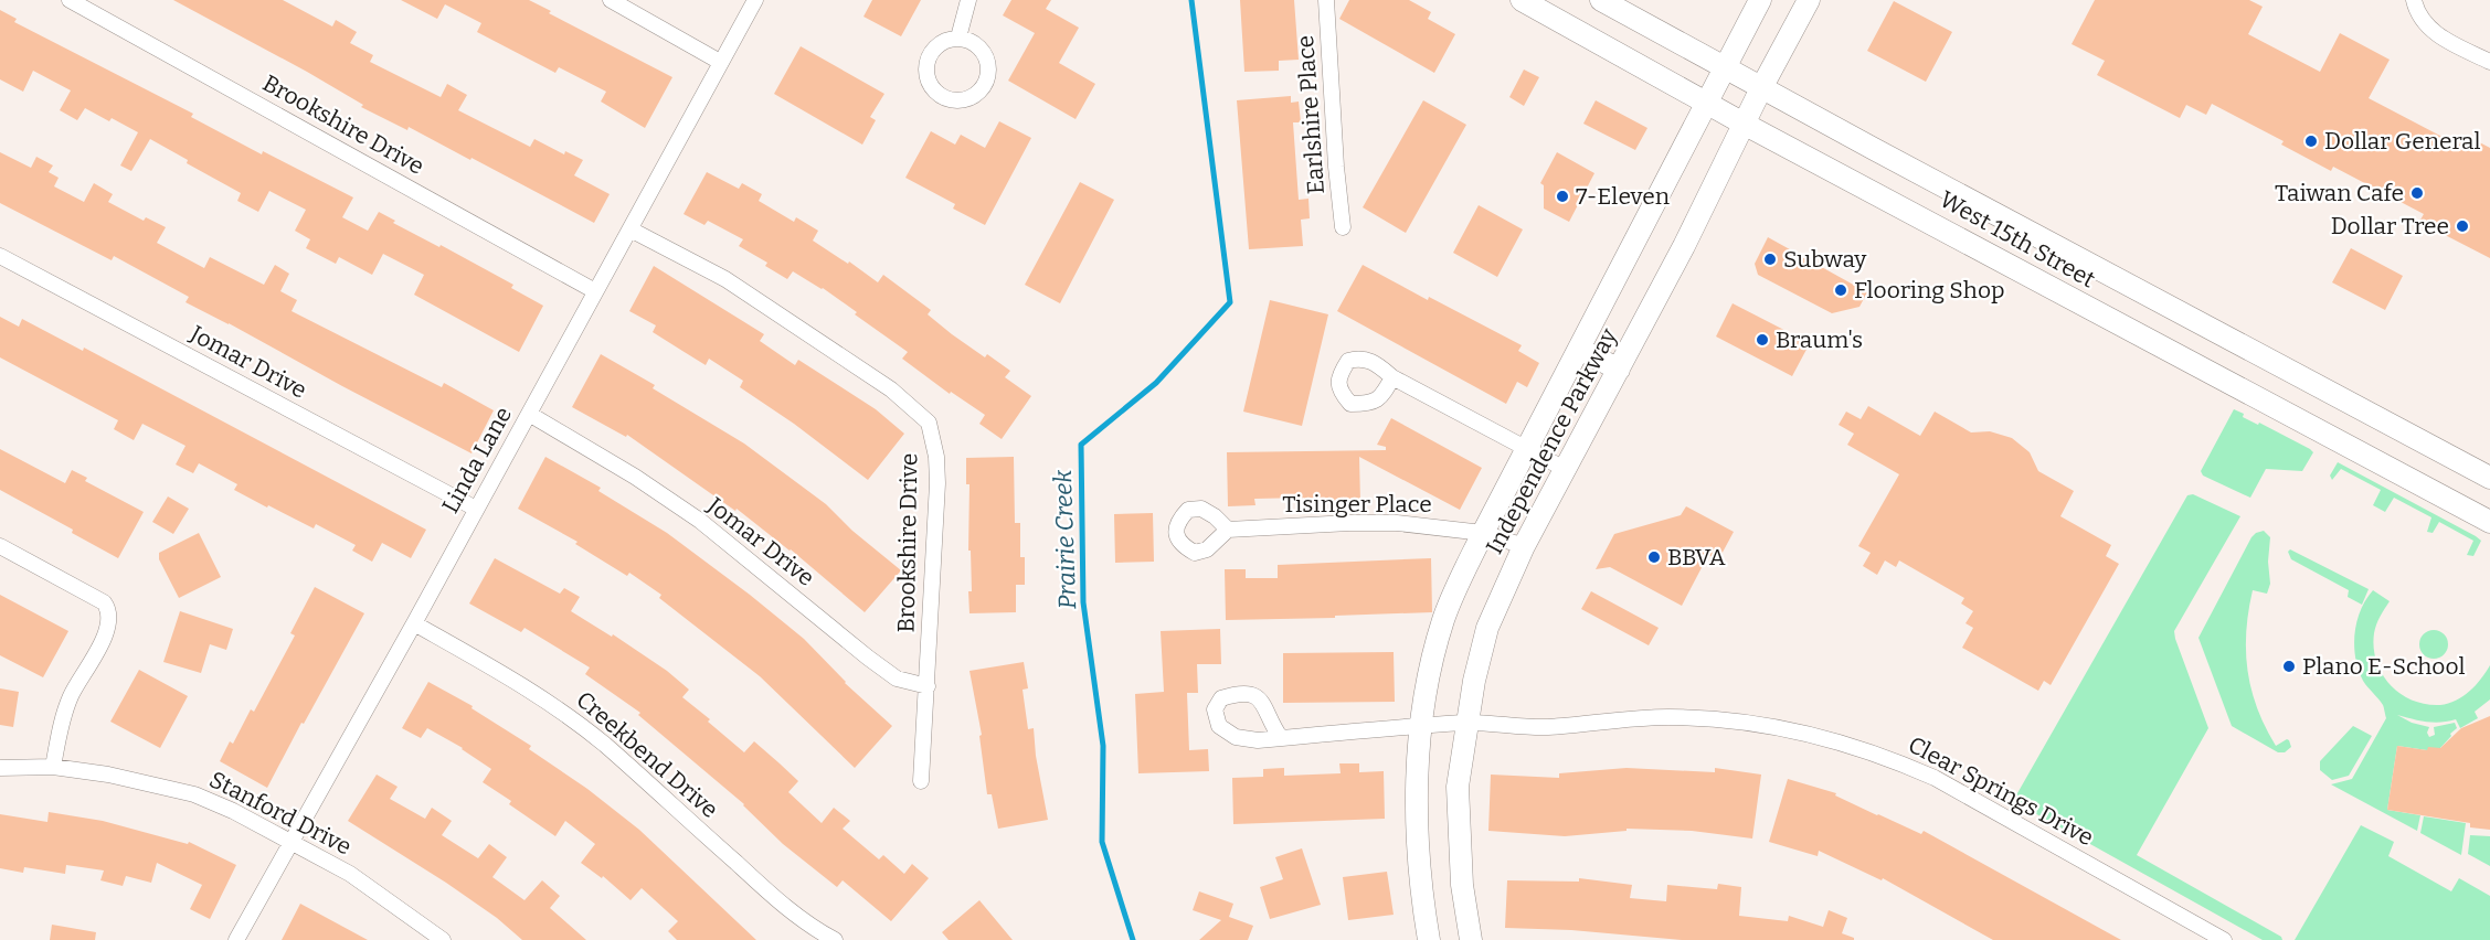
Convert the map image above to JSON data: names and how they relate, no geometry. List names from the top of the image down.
{
  "streets": {
    "main road": ["West 15th Street", "Independence Parkway"],
    "street": [
      "Earlshire Place",
      "Brookshire Drive",
      "Jomar Drive",
      "Linda Lane",
      "Tisinger Place",
      "Creekbend Drive",
      "Clear Springs Drive",
      "Stanford Drive"
    ]
  },
  "crossings": [
    ["Brookshire Drive", "Jomar Drive"],
    ["Brookshire Drive", "Linda Lane"],
    ["West 15th Street", "Independence Parkway"],
    ["Jomar Drive", "Linda Lane"],
    ["Independence Parkway", "Tisinger Place"],
    ["Independence Parkway", "Clear Springs Drive"],
    ["Linda Lane", "Creekbend Drive"],
    ["Linda Lane", "Stanford Drive"]
  ],
  "water": ["Prairie Creek"],
  "places": [
    "Dollar General",
    "Taiwan Cafe",
    "7-Eleven",
    "Dollar Tree",
    "Subway",
    "Flooring Shop",
    "Braum's",
    "BBVA",
    "Plano E-School"
  ]
}
